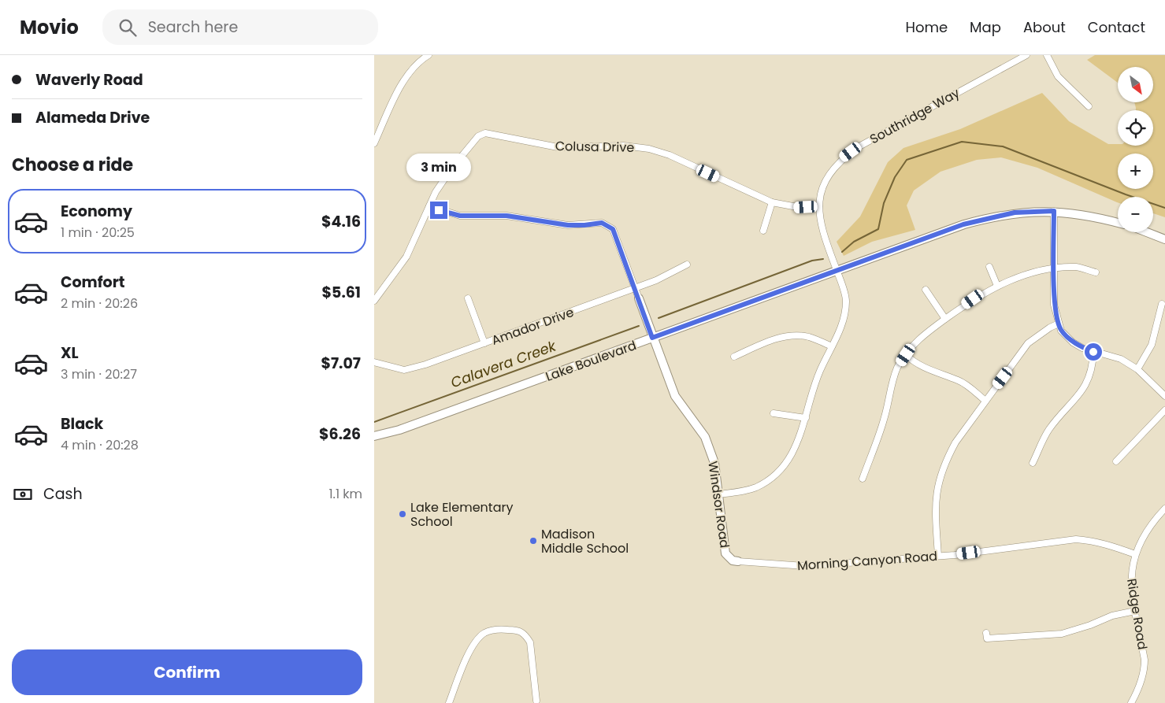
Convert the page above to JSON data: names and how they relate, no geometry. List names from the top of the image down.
{
  "streets": {
    "main road": ["Lake Boulevard", "Windsor Road"],
    "street": [
      "Southridge Way",
      "Colusa Drive",
      "Amador Drive",
      "Morning Canyon Road",
      "Ridge Road"
    ]
  },
  "crossings": [
    ["Southridge Way", "Colusa Drive"],
    ["Southridge Way", "Lake Boulevard"],
    ["Southridge Way", "Windsor Road"],
    ["Lake Boulevard", "Windsor Road"],
    ["Windsor Road", "Morning Canyon Road"],
    ["Morning Canyon Road", "Ridge Road"]
  ],
  "water": ["Calavera Creek"],
  "places": ["Lake Elementary School", "Madison Middle School"],
  "north": "bottom right",
  "page": {
    "header": "Movio",
    "search": "Search here",
    "nav": [
      "Home",
      "Map",
      "About",
      "Contact"
    ],
    "banner": ["Waverly Road", "Alameda Drive"],
    "map_buttons": ["+", "−"],
    "heading": "Choose a ride",
    "bubble": "3 min",
    "list": [
      {
        "name": "Economy",
        "note": "1 min · 20:25",
        "value": "$4.16"
      },
      {
        "name": "Comfort",
        "note": "2 min · 20:26",
        "value": "$5.61"
      },
      {
        "name": "XL",
        "note": "3 min · 20:27",
        "value": "$7.07"
      },
      {
        "name": "Black",
        "note": "4 min · 20:28",
        "value": "$6.26"
      }
    ],
    "pay": ["Cash", "1.1 km"],
    "buttons": "Confirm"
  }
}
